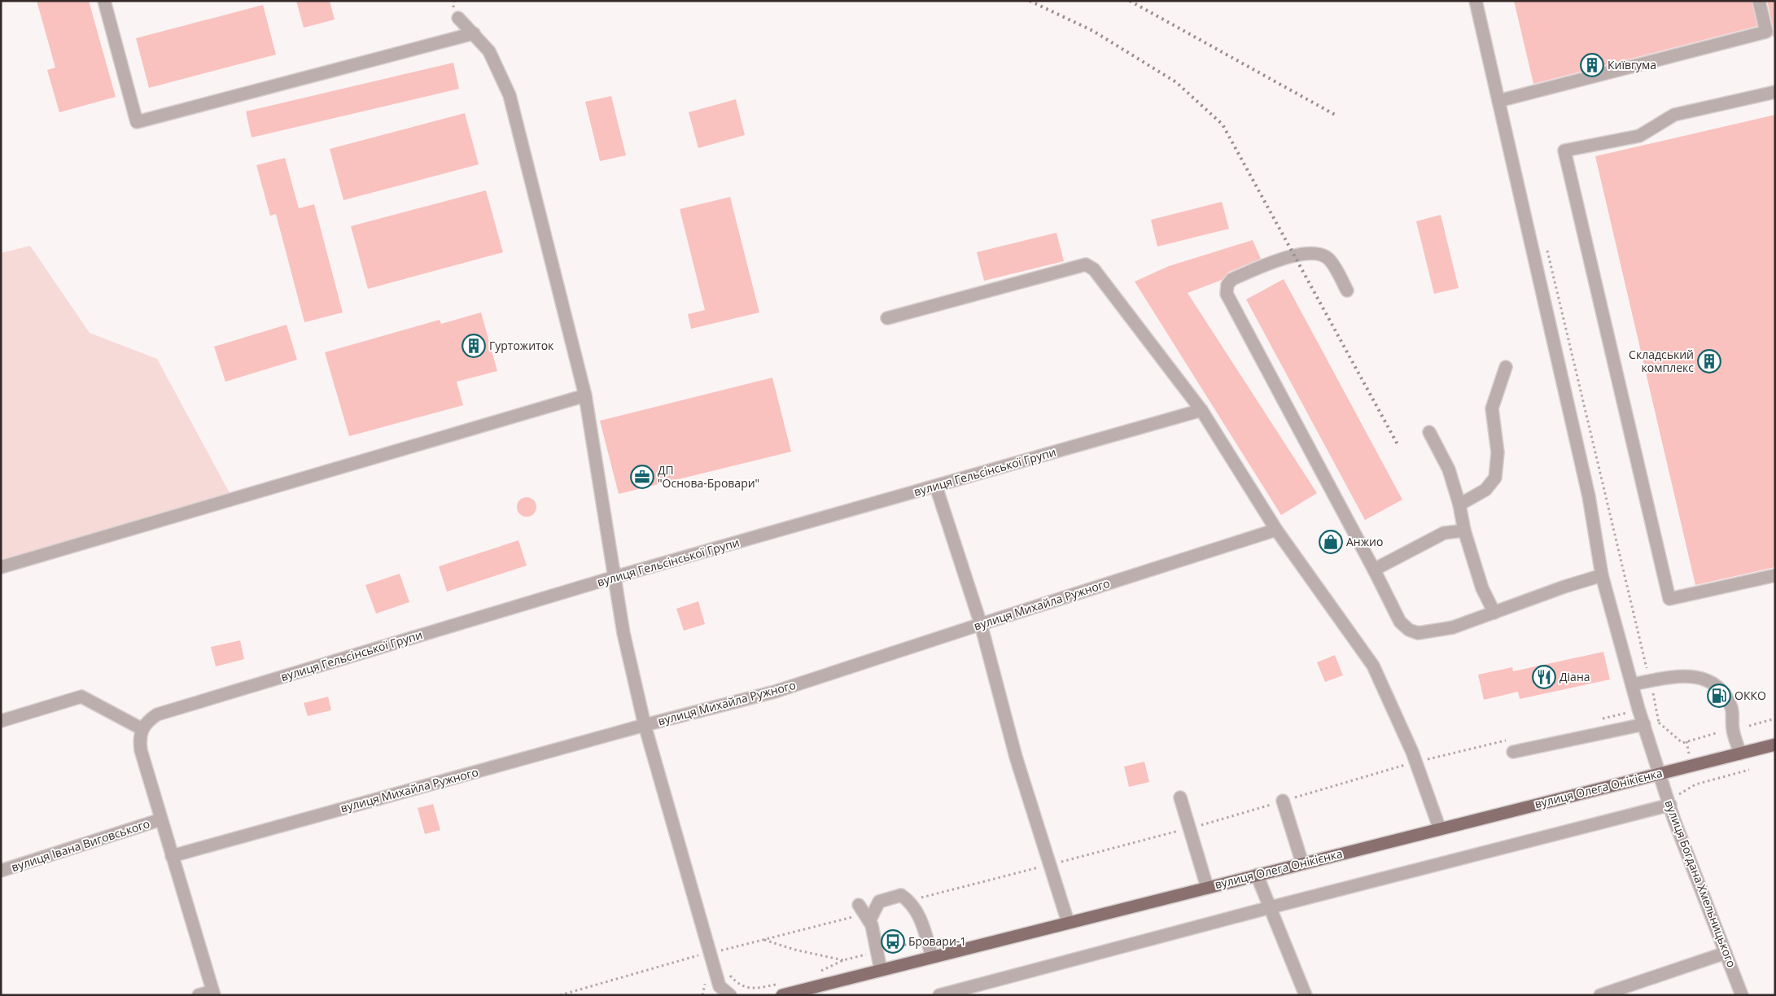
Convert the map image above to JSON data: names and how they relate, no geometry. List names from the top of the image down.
{
  "streets": {
    "main road": ["вулиця Олега Онікієнка"],
    "street": [
      "вулиця Гельсінської Групи",
      "вулиця Михайла Ружного",
      "вулиця Івана Виговського",
      "вулиця Богдана Хмельницького"
    ]
  },
  "crossings": [
    ["вулиця Олега Онікієнка", "вулиця Богдана Хмельницького"]
  ],
  "places": {
    "building": ["Київгума", "Гуртожиток", "Складський комплекс"],
    "office": ["ДП \"Основа-Бровари\""],
    "shop": ["Анжио"],
    "restaurant": ["Діана"],
    "fuel station": ["ОККО"],
    "bus stop": ["Бровари-1"]
  }
}
